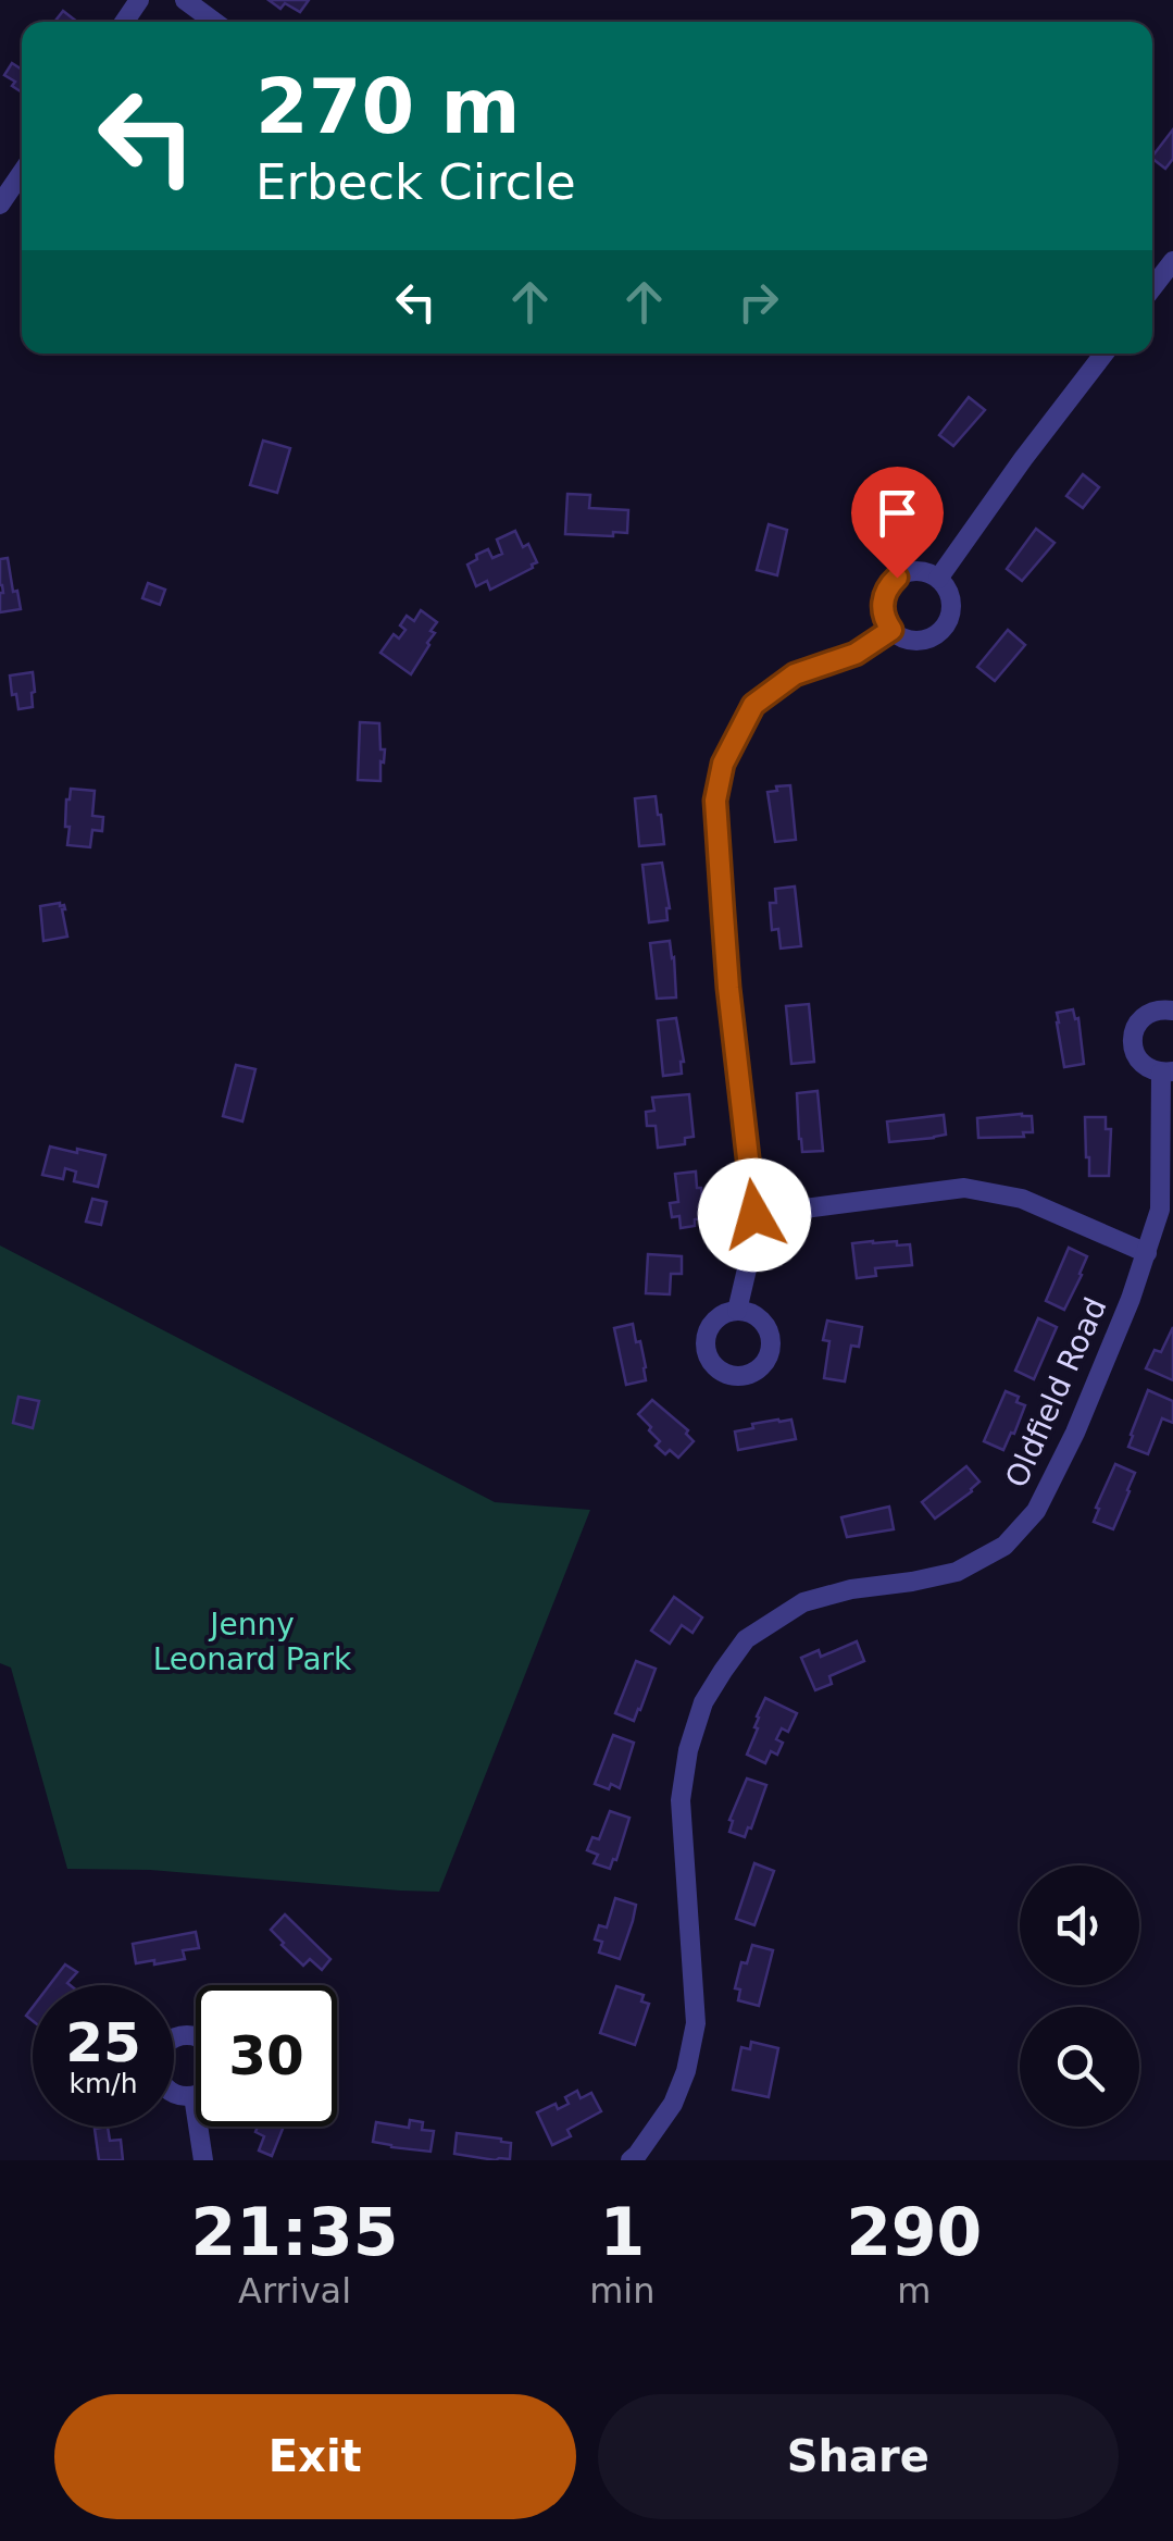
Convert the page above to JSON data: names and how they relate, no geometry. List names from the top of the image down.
{
  "streets": {
    "street": ["Oldfield Road"]
  },
  "parks": ["Jenny Leonard Park"],
  "page": {
    "turn": ["270 m", "Erbeck Circle"],
    "speed": "25 km/h",
    "limit": "30",
    "eta": [
      "21:35",
      "Arrival",
      "1",
      "min",
      "290",
      "m"
    ],
    "buttons": ["Exit", "Share"]
  }
}
